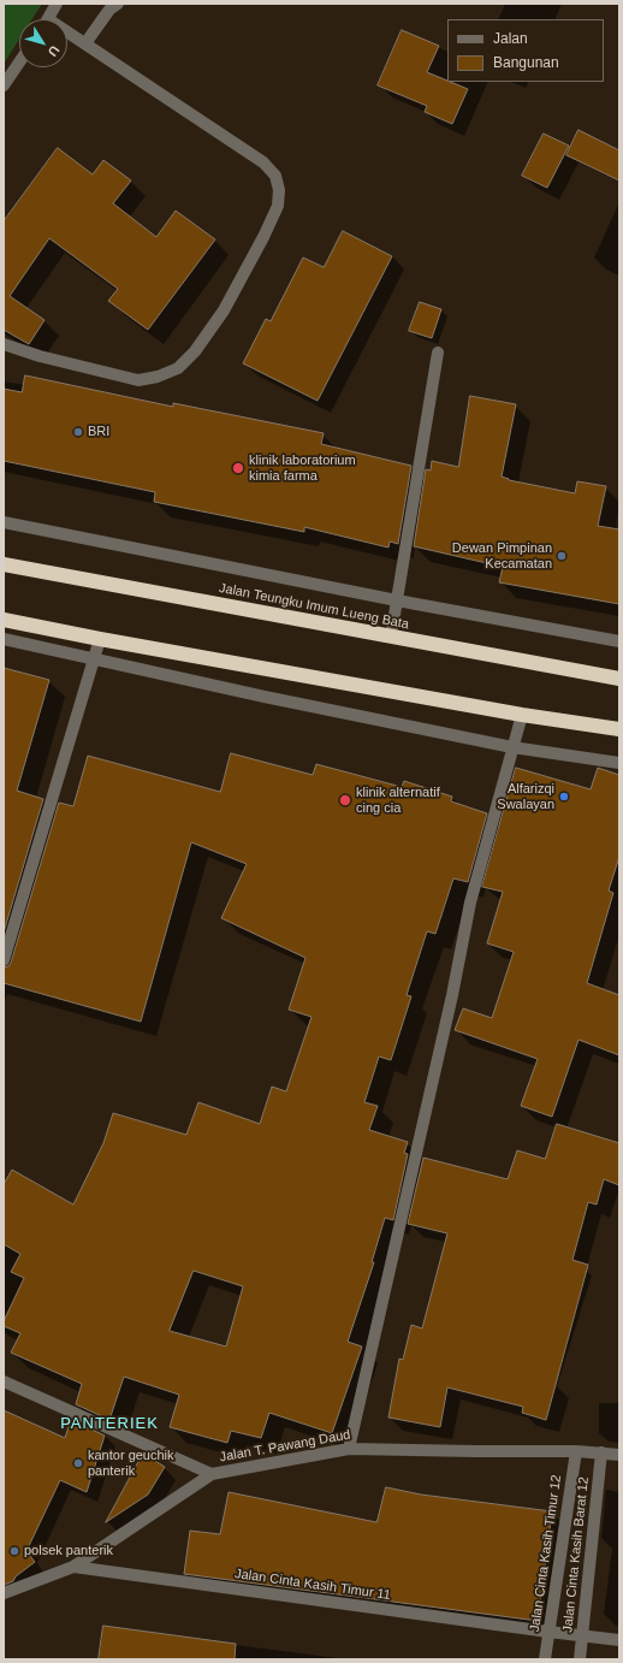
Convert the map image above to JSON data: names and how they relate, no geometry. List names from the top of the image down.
{
  "streets": {
    "highway": ["Jalan Teungku Imum Lueng Bata"],
    "street": [
      "Jalan T. Pawang Daud",
      "Jalan Cinta Kasih Timur 12",
      "Jalan Cinta Kasih Barat 12",
      "Jalan Cinta Kasih Timur 11"
    ]
  },
  "crossings": [
    ["Jalan T. Pawang Daud", "Jalan Cinta Kasih Timur 12"],
    ["Jalan T. Pawang Daud", "Jalan Cinta Kasih Barat 12"],
    ["Jalan Cinta Kasih Timur 12", "Jalan Cinta Kasih Timur 11"],
    ["Jalan Cinta Kasih Barat 12", "Jalan Cinta Kasih Timur 11"]
  ],
  "districts": ["PANTERIEK"],
  "places": [
    "BRI",
    "klinik laboratorium kimia farma",
    "Dewan Pimpinan Kecamatan",
    "Alfarizqi Swalayan",
    "klinik alternatif cing cia",
    "kantor geuchik panterik",
    "polsek panterik"
  ],
  "legend": ["Jalan", "Bangunan"],
  "north": "bottom right"
}
